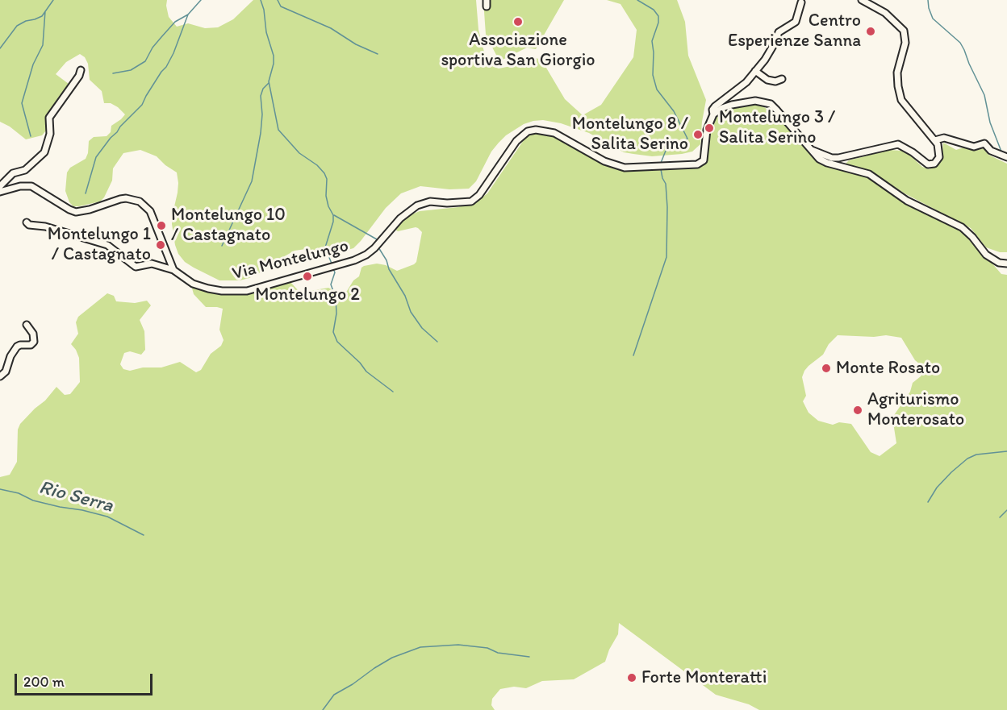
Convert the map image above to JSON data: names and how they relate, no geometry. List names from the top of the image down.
{
  "streets": {
    "street": ["Via Montelungo"]
  },
  "water": ["Rio Serra"],
  "places": [
    "Associazione sportiva San Giorgio",
    "Centro Esperienze Sanna",
    "Montelungo 3 / Salita Serino",
    "Montelungo 8 / Salita Serino",
    "Montelungo 10 / Castagnato",
    "Montelungo 1 / Castagnato",
    "Montelungo 2",
    "Monte Rosato",
    "Agriturismo Monterosato",
    "Forte Monteratti"
  ],
  "scale_bar": "200 m"
}
